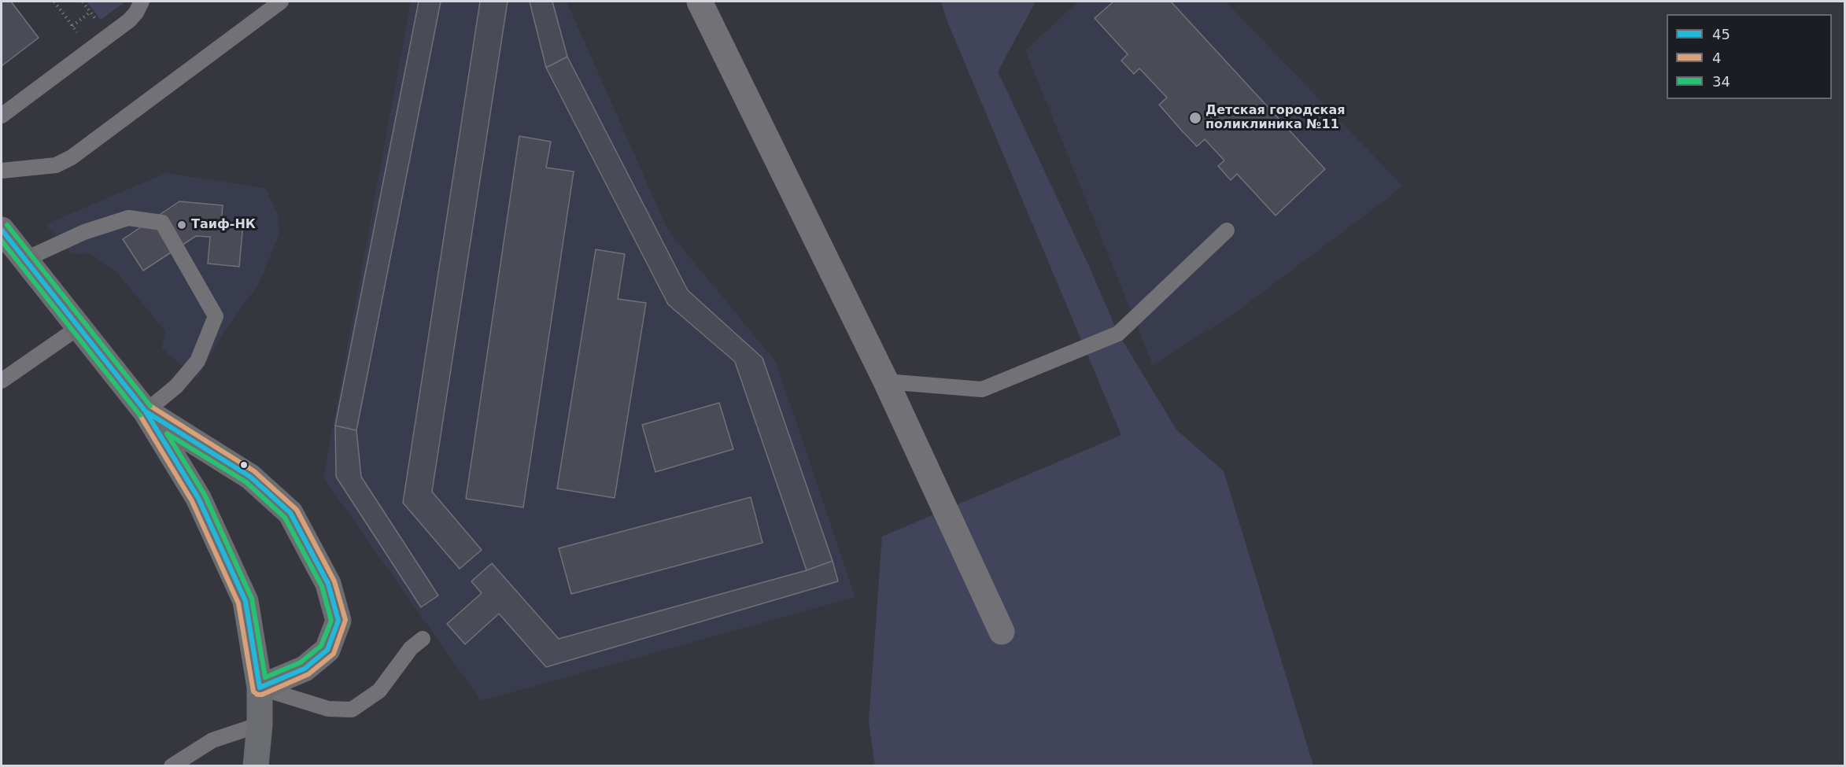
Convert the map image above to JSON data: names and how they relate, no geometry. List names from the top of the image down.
{
  "places": ["Детская городская поликлиника №11", "Таиф-НК"],
  "lines": ["transit line 34", "transit line 45", "transit line 4"],
  "legend": ["45", "4", "34"]
}
